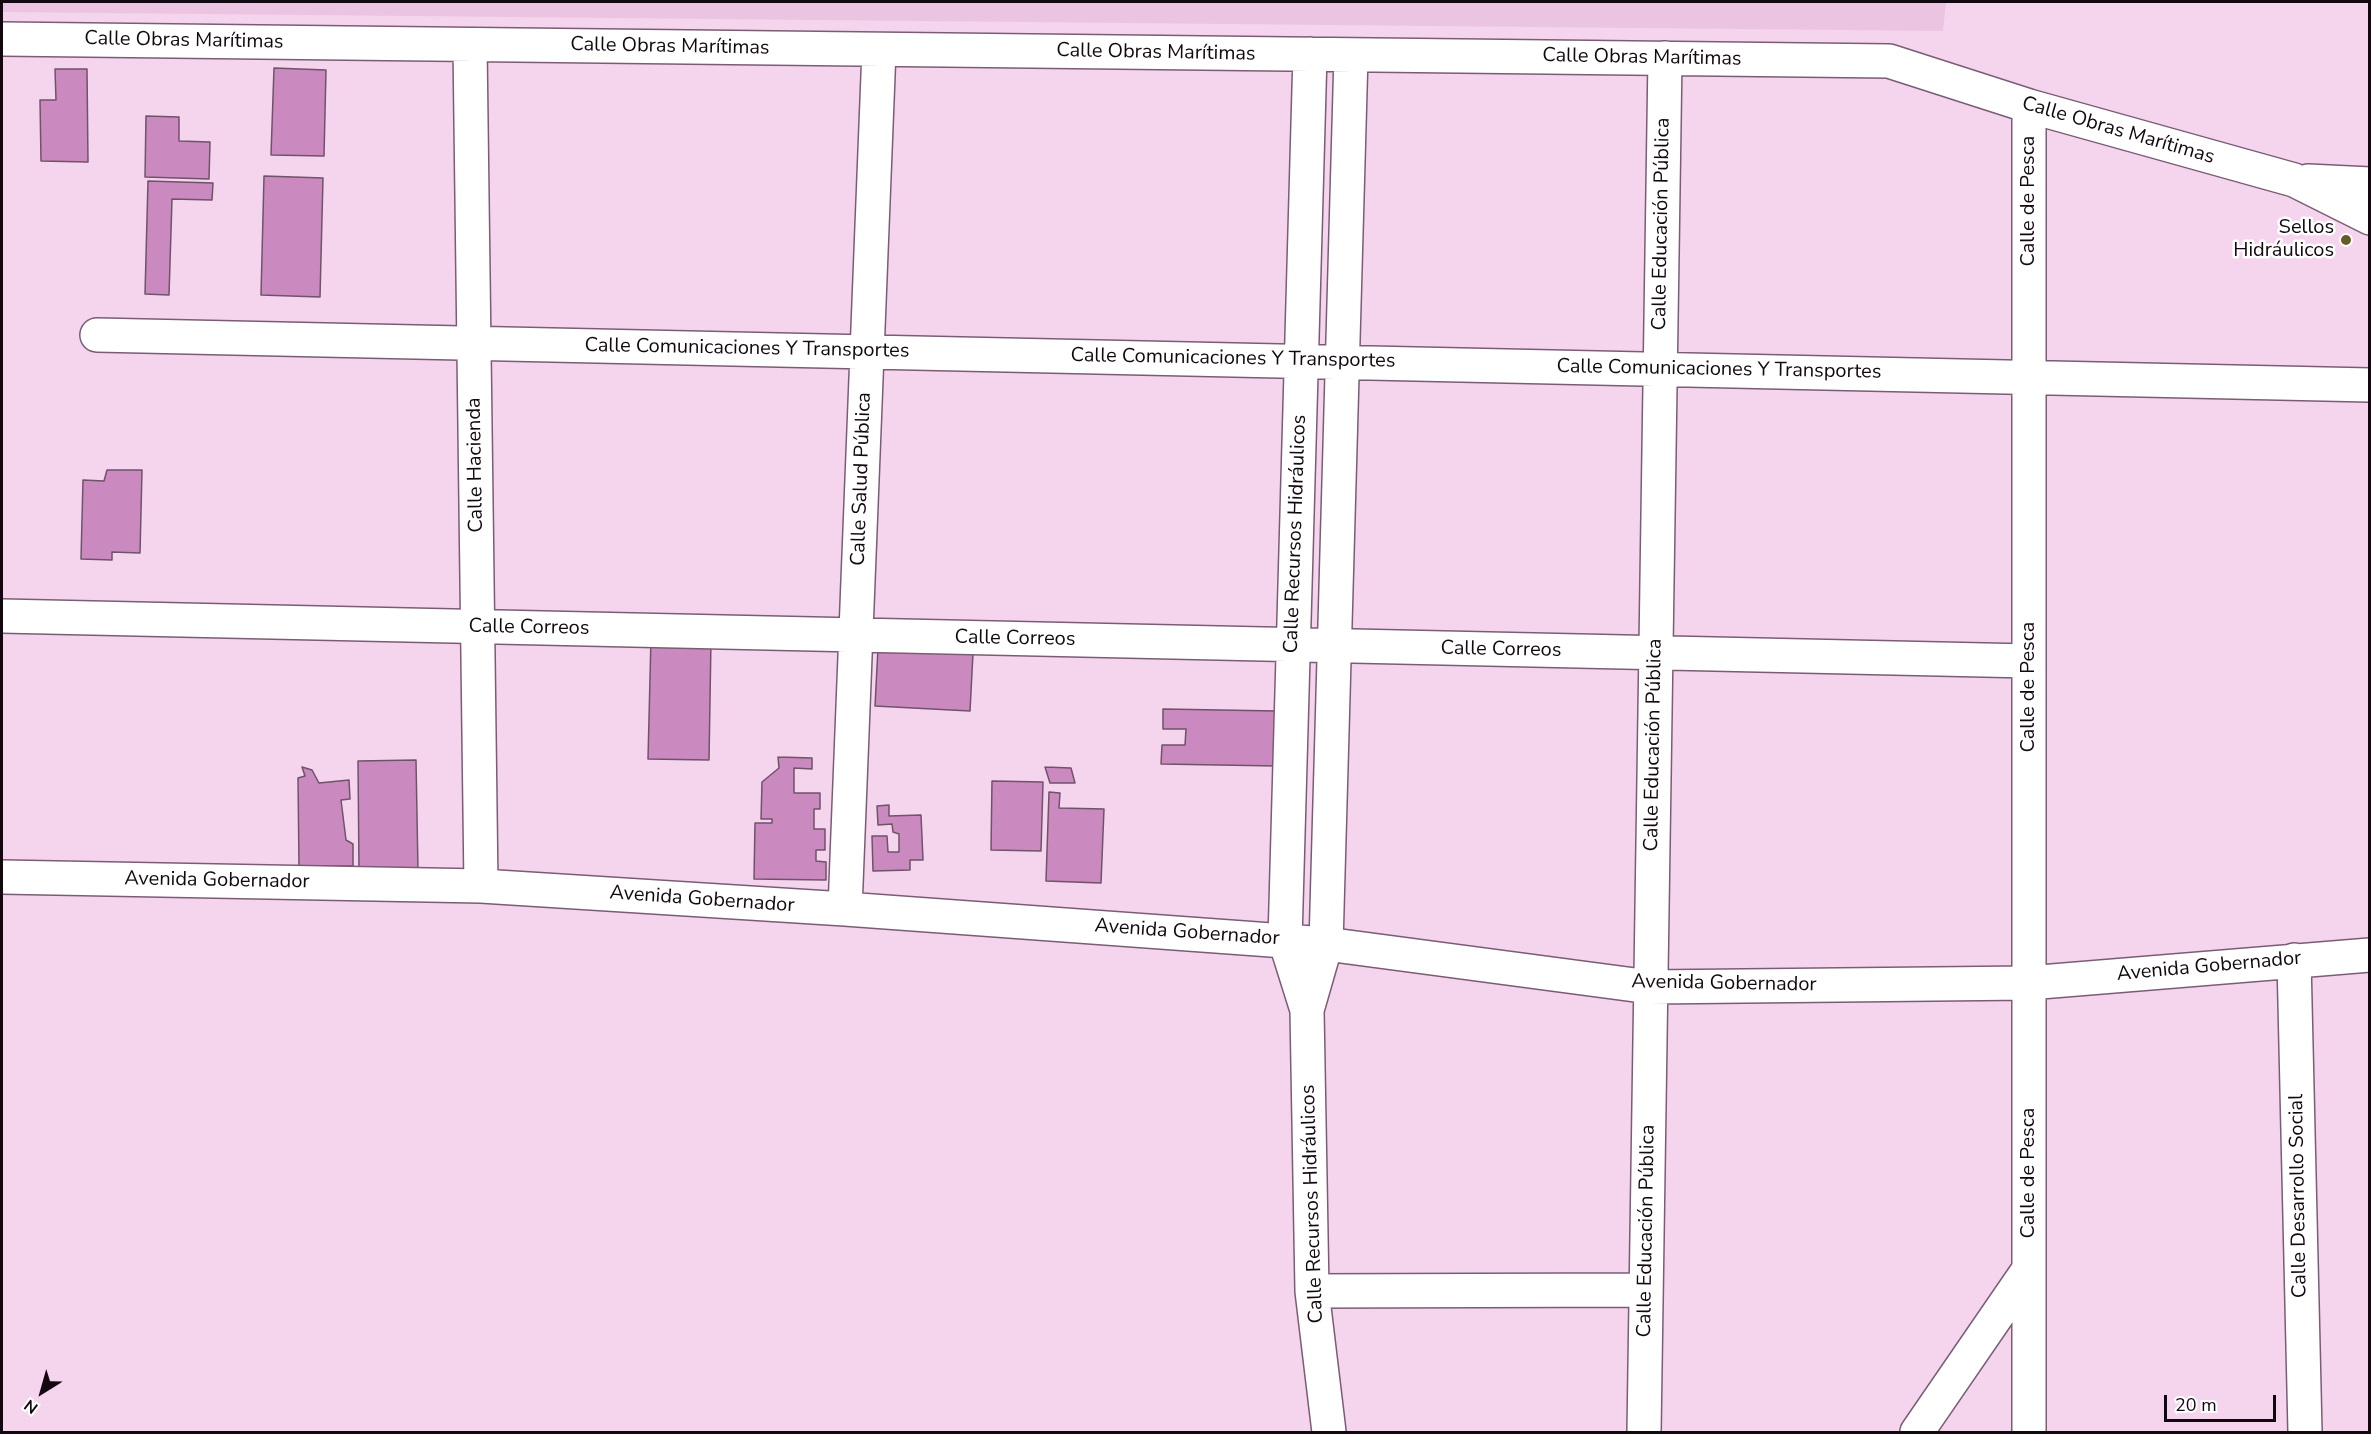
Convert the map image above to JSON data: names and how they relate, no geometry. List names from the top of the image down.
{
  "streets": {
    "street": [
      "Calle Obras Marítimas",
      "Calle de Pesca",
      "Calle Educación Pública",
      "Calle Comunicaciones Y Transportes",
      "Calle Hacienda",
      "Calle Salud Pública",
      "Calle Recursos Hidráulicos",
      "Calle Correos",
      "Avenida Gobernador",
      "Calle Desarrollo Social"
    ]
  },
  "crossings": [
    ["Calle Obras Marítimas", "Calle de Pesca"],
    ["Calle Obras Marítimas", "Calle Educación Pública"],
    ["Calle Obras Marítimas", "Calle Hacienda"],
    ["Calle Obras Marítimas", "Calle Salud Pública"],
    ["Calle Obras Marítimas", "Calle Recursos Hidráulicos"],
    ["Calle de Pesca", "Calle Comunicaciones Y Transportes"],
    ["Calle de Pesca", "Calle Correos"],
    ["Calle de Pesca", "Avenida Gobernador"],
    ["Calle Educación Pública", "Calle Comunicaciones Y Transportes"],
    ["Calle Educación Pública", "Calle Correos"],
    ["Calle Educación Pública", "Avenida Gobernador"],
    ["Calle Comunicaciones Y Transportes", "Calle Hacienda"],
    ["Calle Comunicaciones Y Transportes", "Calle Salud Pública"],
    ["Calle Comunicaciones Y Transportes", "Calle Recursos Hidráulicos"],
    ["Calle Hacienda", "Calle Correos"],
    ["Calle Hacienda", "Avenida Gobernador"],
    ["Calle Salud Pública", "Calle Correos"],
    ["Calle Salud Pública", "Avenida Gobernador"],
    ["Calle Recursos Hidráulicos", "Calle Correos"],
    ["Calle Recursos Hidráulicos", "Avenida Gobernador"],
    ["Avenida Gobernador", "Calle Desarrollo Social"]
  ],
  "places": ["Sellos Hidráulicos"],
  "scale_bar": "20 m",
  "north": "bottom left"
}
